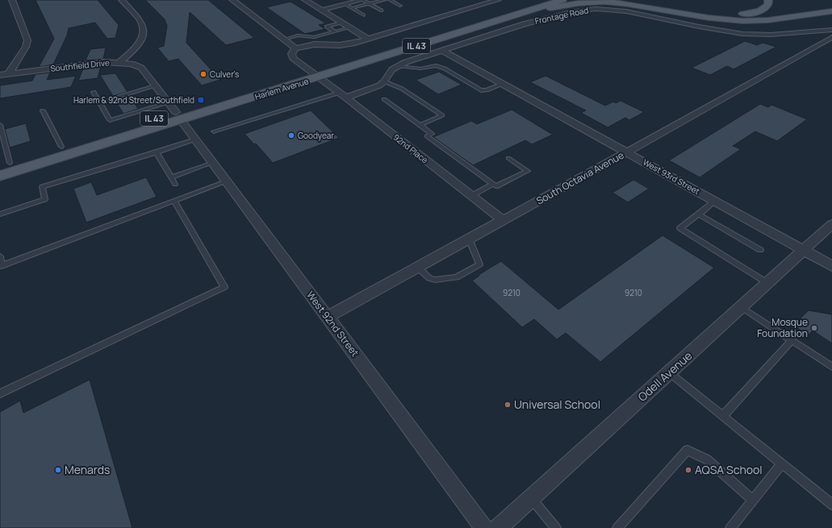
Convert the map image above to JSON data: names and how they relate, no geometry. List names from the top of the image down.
{
  "streets": {
    "main road": ["IL 43", "Harlem Avenue"],
    "street": [
      "Frontage Road",
      "Southfield Drive",
      "92nd Place",
      "West 93rd Street",
      "South Octavia Avenue",
      "West 92nd Street",
      "Odell Avenue"
    ]
  },
  "crossings": [
    ["Frontage Road", "92nd Place"],
    ["Frontage Road", "West 93rd Street"],
    ["Southfield Drive", "Harlem Avenue"],
    ["Southfield Drive", "West 92nd Street"],
    ["Harlem Avenue", "92nd Place"],
    ["Harlem Avenue", "West 92nd Street"],
    ["92nd Place", "South Octavia Avenue"],
    ["West 93rd Street", "South Octavia Avenue"],
    ["West 93rd Street", "Odell Avenue"],
    ["South Octavia Avenue", "West 92nd Street"]
  ],
  "places": {
    "other": [
      "Culver's",
      "Goodyear",
      "Mosque Foundation",
      "Universal School",
      "Menards",
      "AQSA School"
    ],
    "transit": ["Harlem & 92nd Street/Southfield"]
  },
  "house_numbers": ["9210", "9210"]
}
